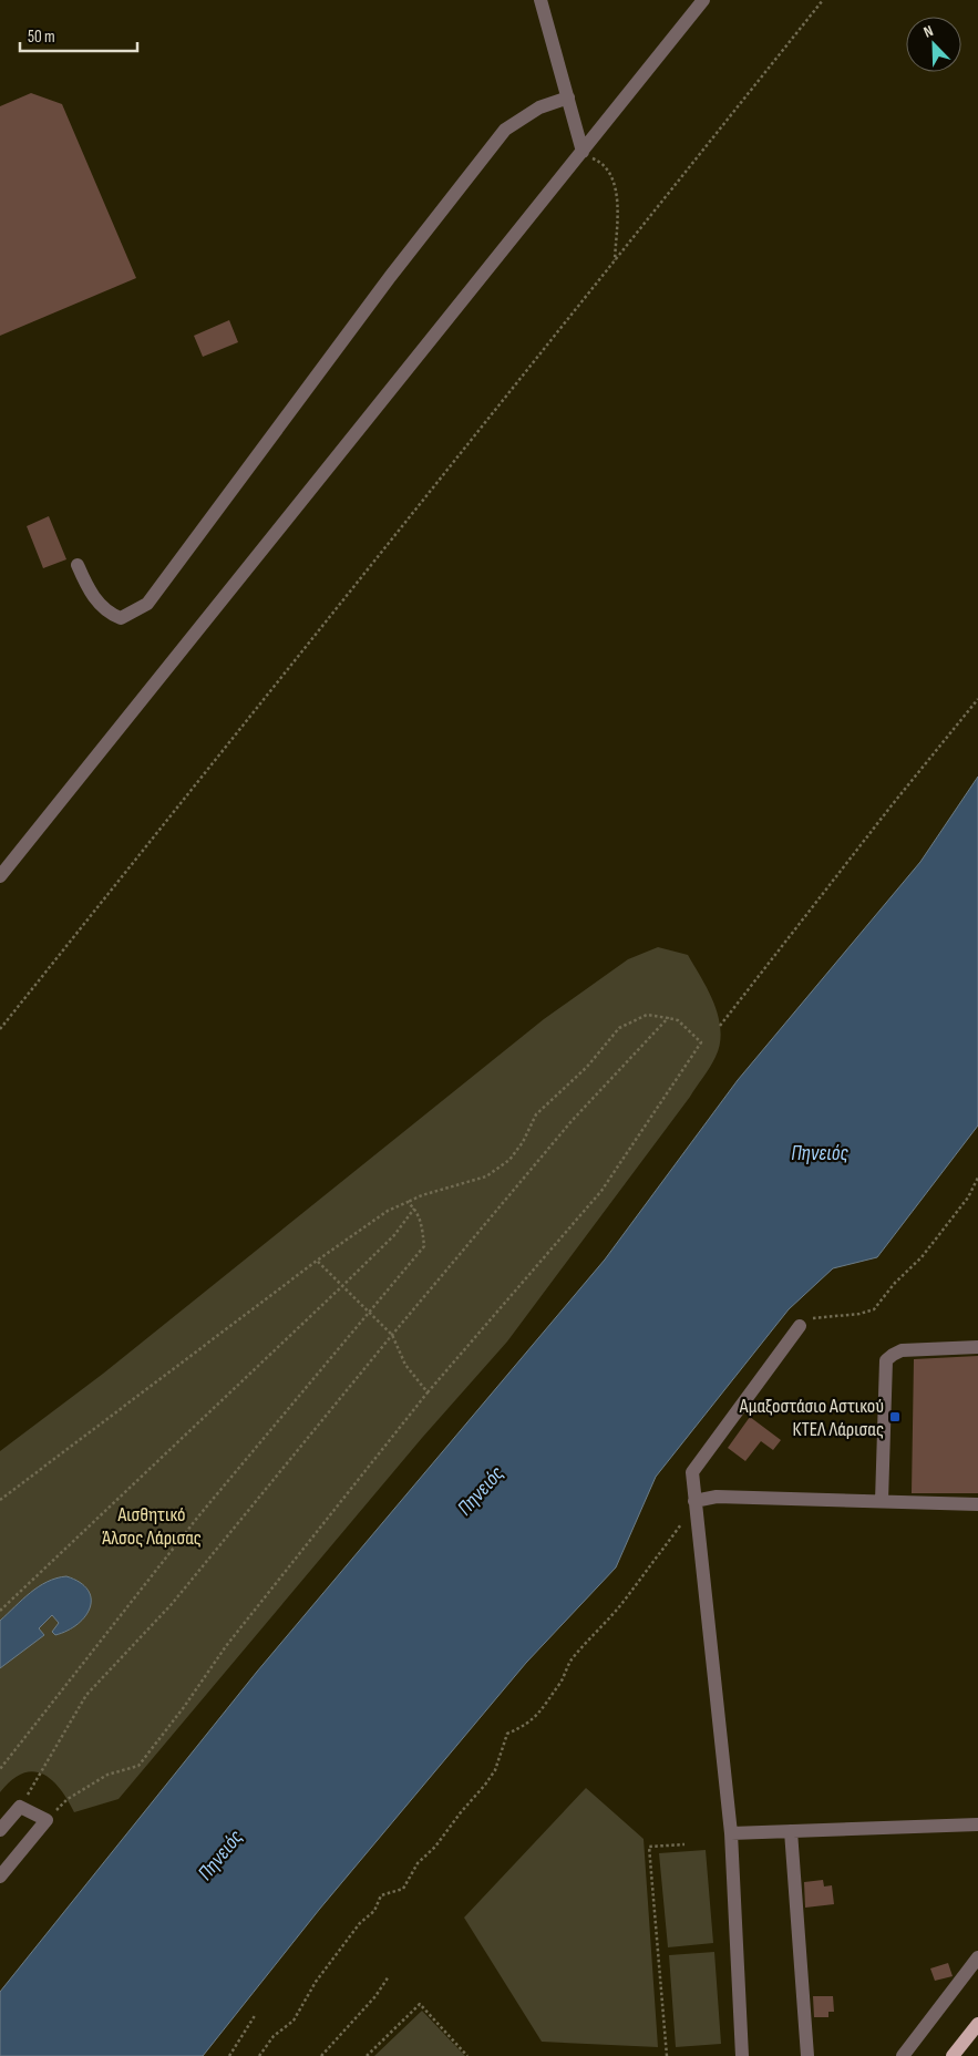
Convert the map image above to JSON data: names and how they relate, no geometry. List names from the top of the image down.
{
  "water": ["Πηνειός"],
  "parks": ["Αισθητικό Άλσος Λάρισας"],
  "places": {
    "transit": ["Αμαξοστάσιο Αστικού ΚΤΕΛ Λάρισας"]
  },
  "scale_bar": "50 m",
  "north": "top left"
}
